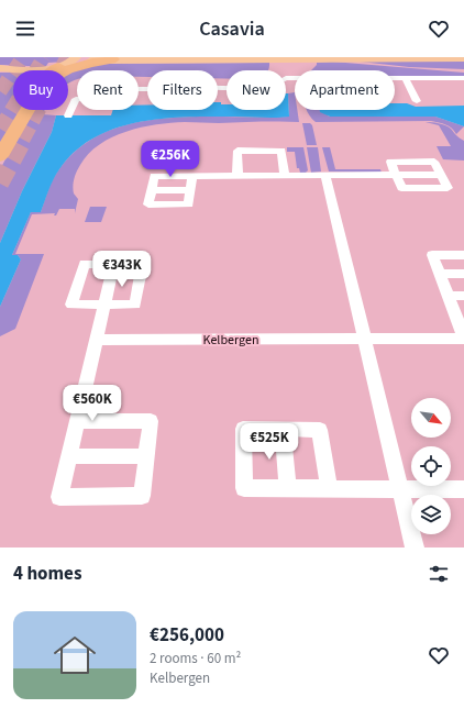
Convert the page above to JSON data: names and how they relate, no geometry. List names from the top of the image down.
{
  "streets": {
    "street": ["Kelbergen"]
  },
  "north": "bottom right",
  "page": {
    "header": "Casavia",
    "chip": [
      "Buy",
      "Rent",
      "Filters",
      "New",
      "Apartment"
    ],
    "price": [
      "€256K",
      "€343K",
      "€560K",
      "€525K"
    ],
    "heading": "4 homes",
    "list": [
      {
        "name": "€256,000",
        "note": "2 rooms · 60 m² · Kelbergen"
      }
    ]
  }
}
